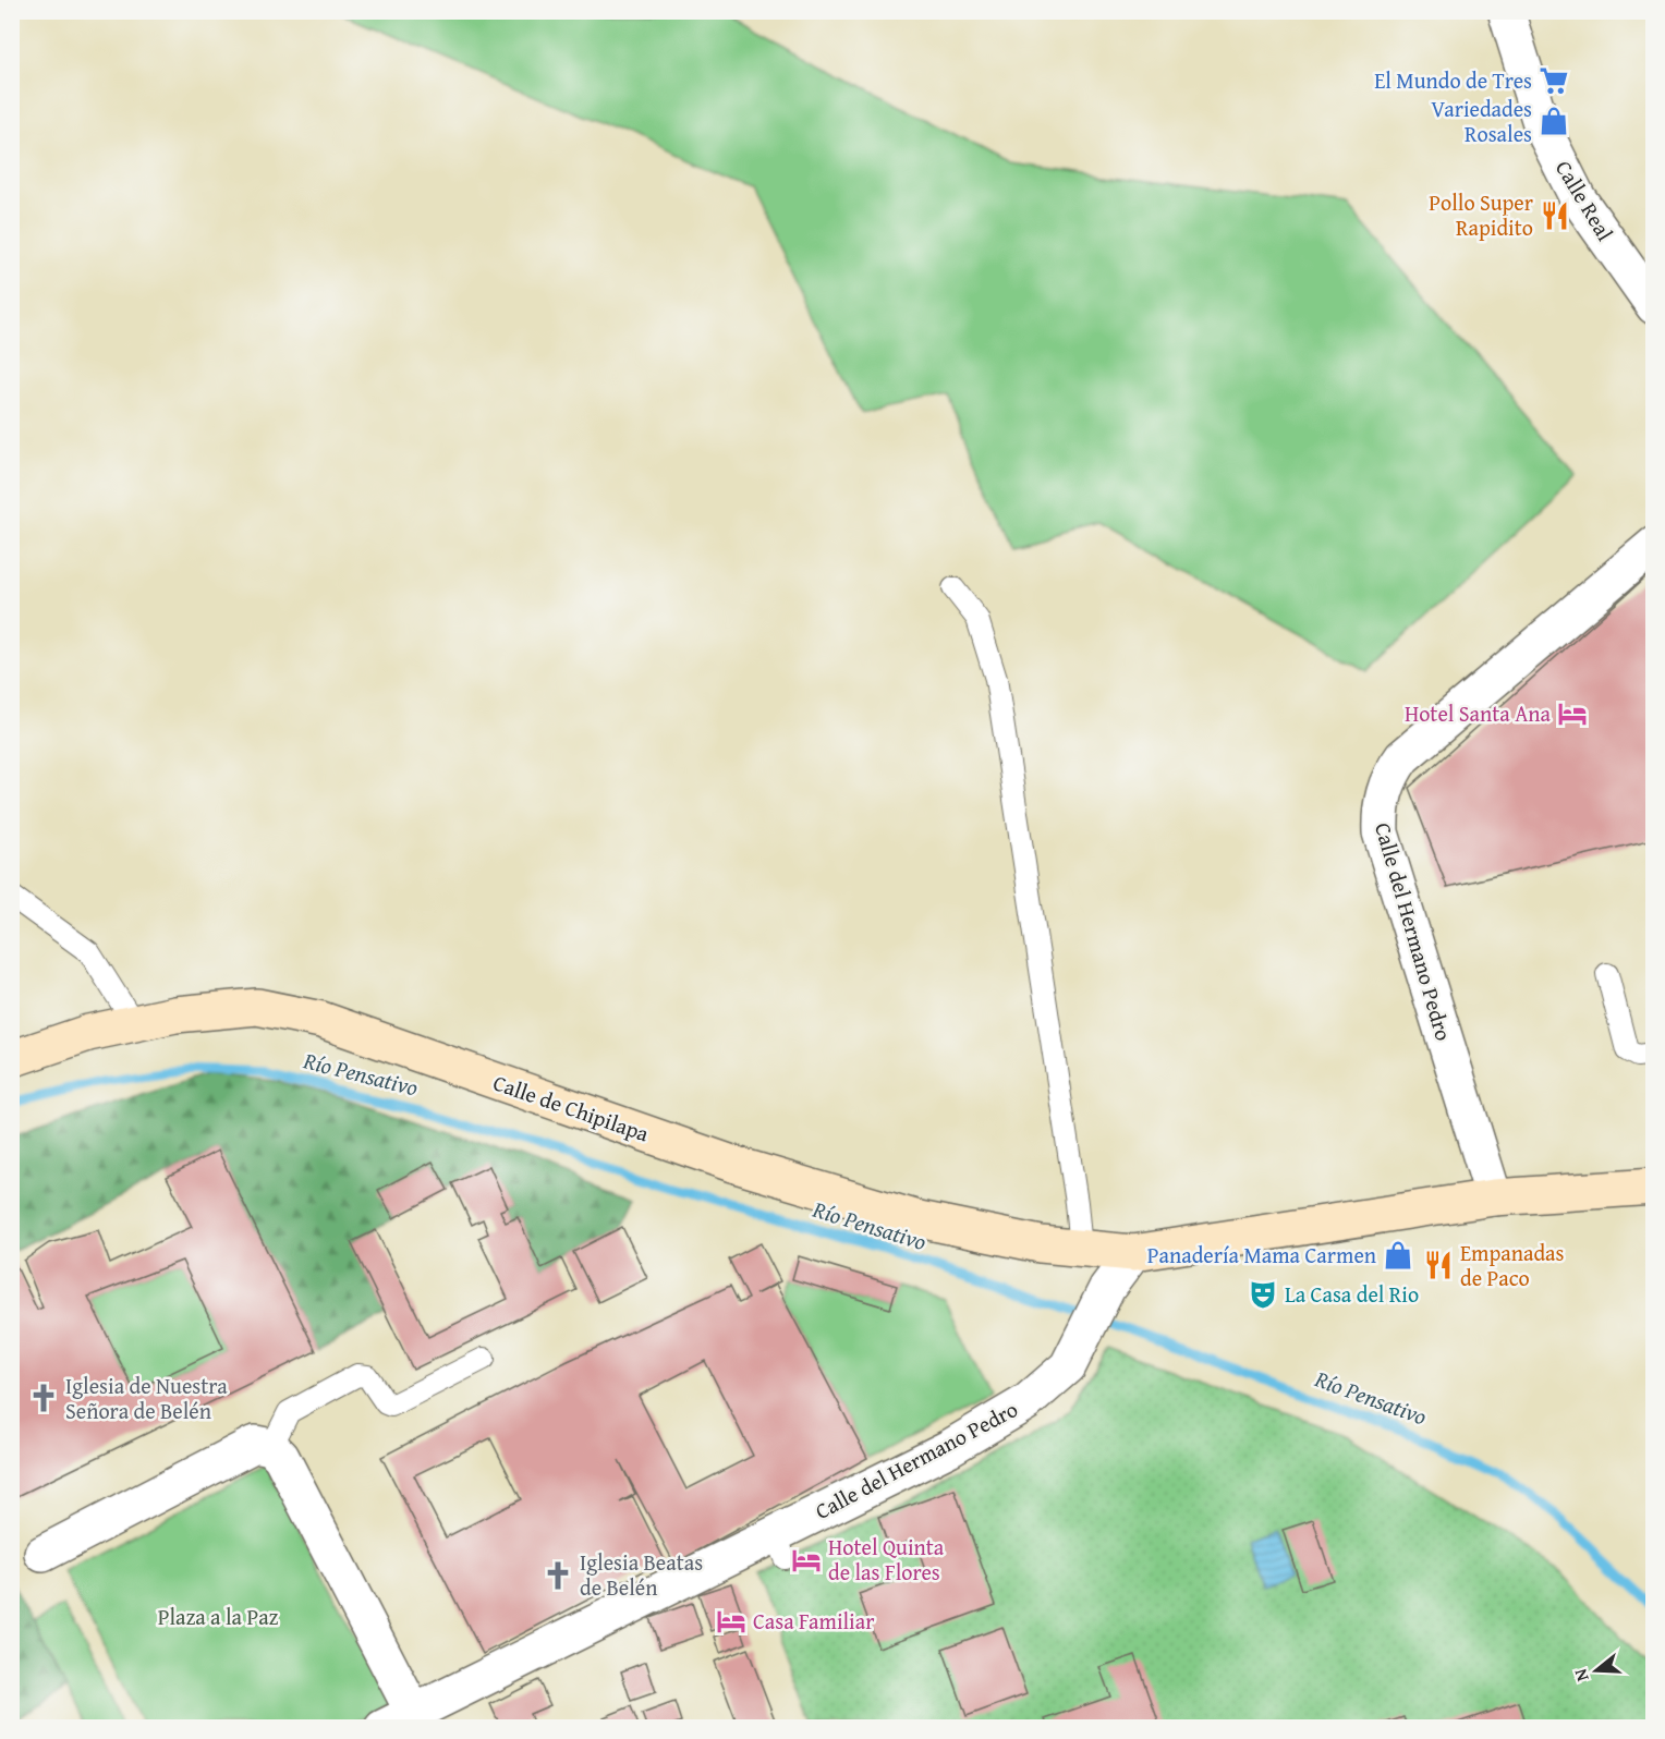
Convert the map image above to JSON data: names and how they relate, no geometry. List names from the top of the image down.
{
  "streets": {
    "main road": ["Calle de Chipilapa"],
    "street": ["Calle Real", "Calle del Hermano Pedro"]
  },
  "crossings": [
    ["Calle del Hermano Pedro", "Calle de Chipilapa"]
  ],
  "water": ["Río Pensativo"],
  "parks": ["Plaza a la Paz"],
  "places": {
    "supermarket": ["El Mundo de Tres"],
    "shop": ["Variedades Rosales", "Panadería Mama Carmen"],
    "restaurant": ["Pollo Super Rapidito", "Empanadas de Paco"],
    "hotel": ["Hotel Santa Ana", "Hotel Quinta de las Flores", "Casa Familiar"],
    "theatre": ["La Casa del Rio"],
    "church": ["Iglesia de Nuestra Señora de Belén", "Iglesia Beatas de Belén"]
  },
  "north": "left"
}
